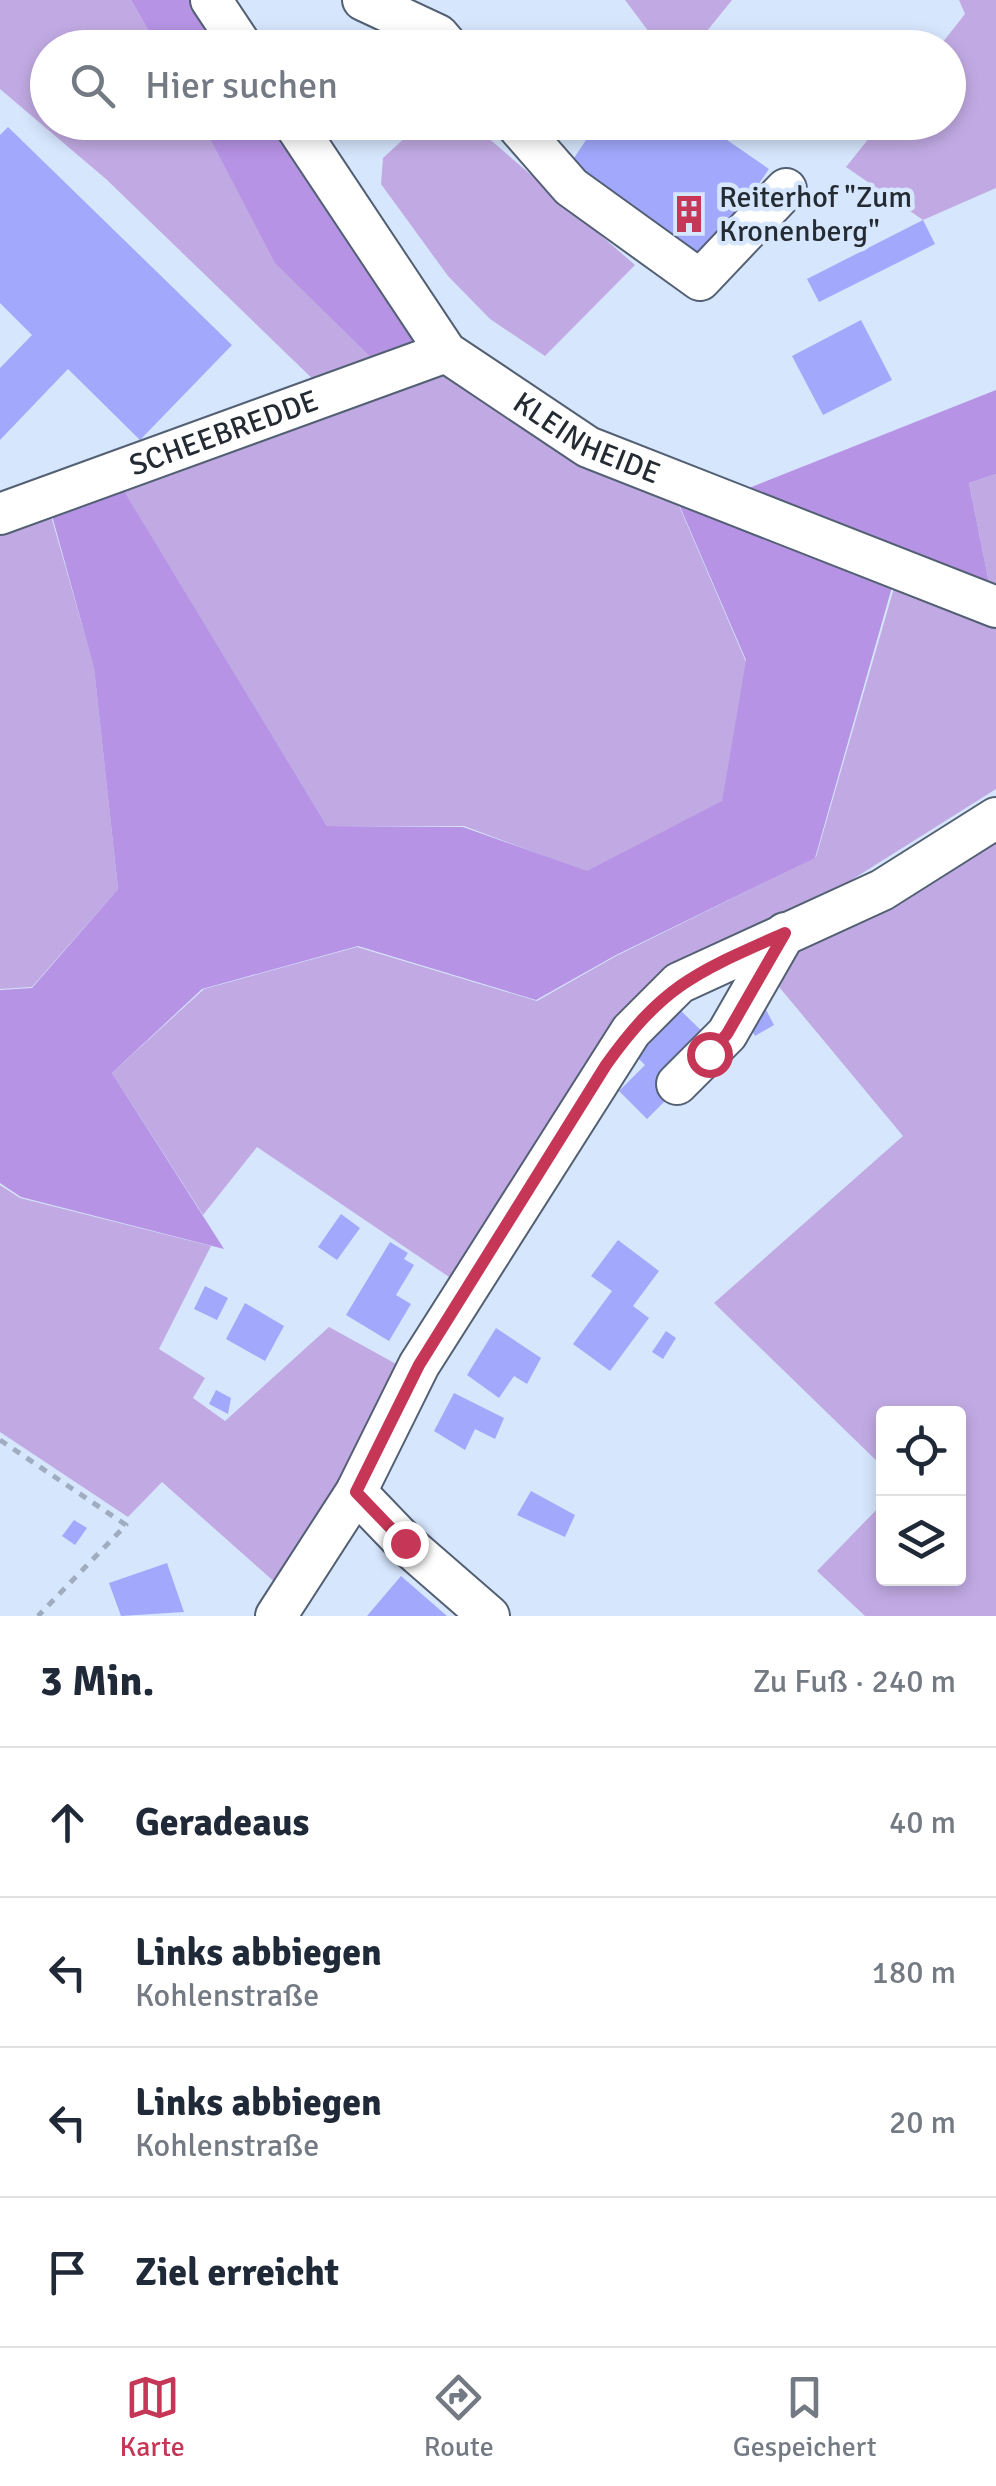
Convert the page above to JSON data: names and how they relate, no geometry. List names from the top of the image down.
{
  "streets": {
    "street": ["SCHEEBREDDE", "KLEINHEIDE"]
  },
  "crossings": [
    ["SCHEEBREDDE", "KLEINHEIDE"]
  ],
  "places": {
    "building": ["Reiterhof \"Zum Kronenberg\""]
  },
  "page": {
    "search": "Hier suchen",
    "heading": ["3 Min.", "Zu Fuß · 240 m"],
    "list": [
      ["Geradeaus", "40 m"],
      ["Links abbiegen", "Kohlenstraße", "180 m"],
      ["Links abbiegen", "Kohlenstraße", "20 m"],
      "Ziel erreicht"
    ],
    "nav": ["Karte", "Route", "Gespeichert"]
  }
}
